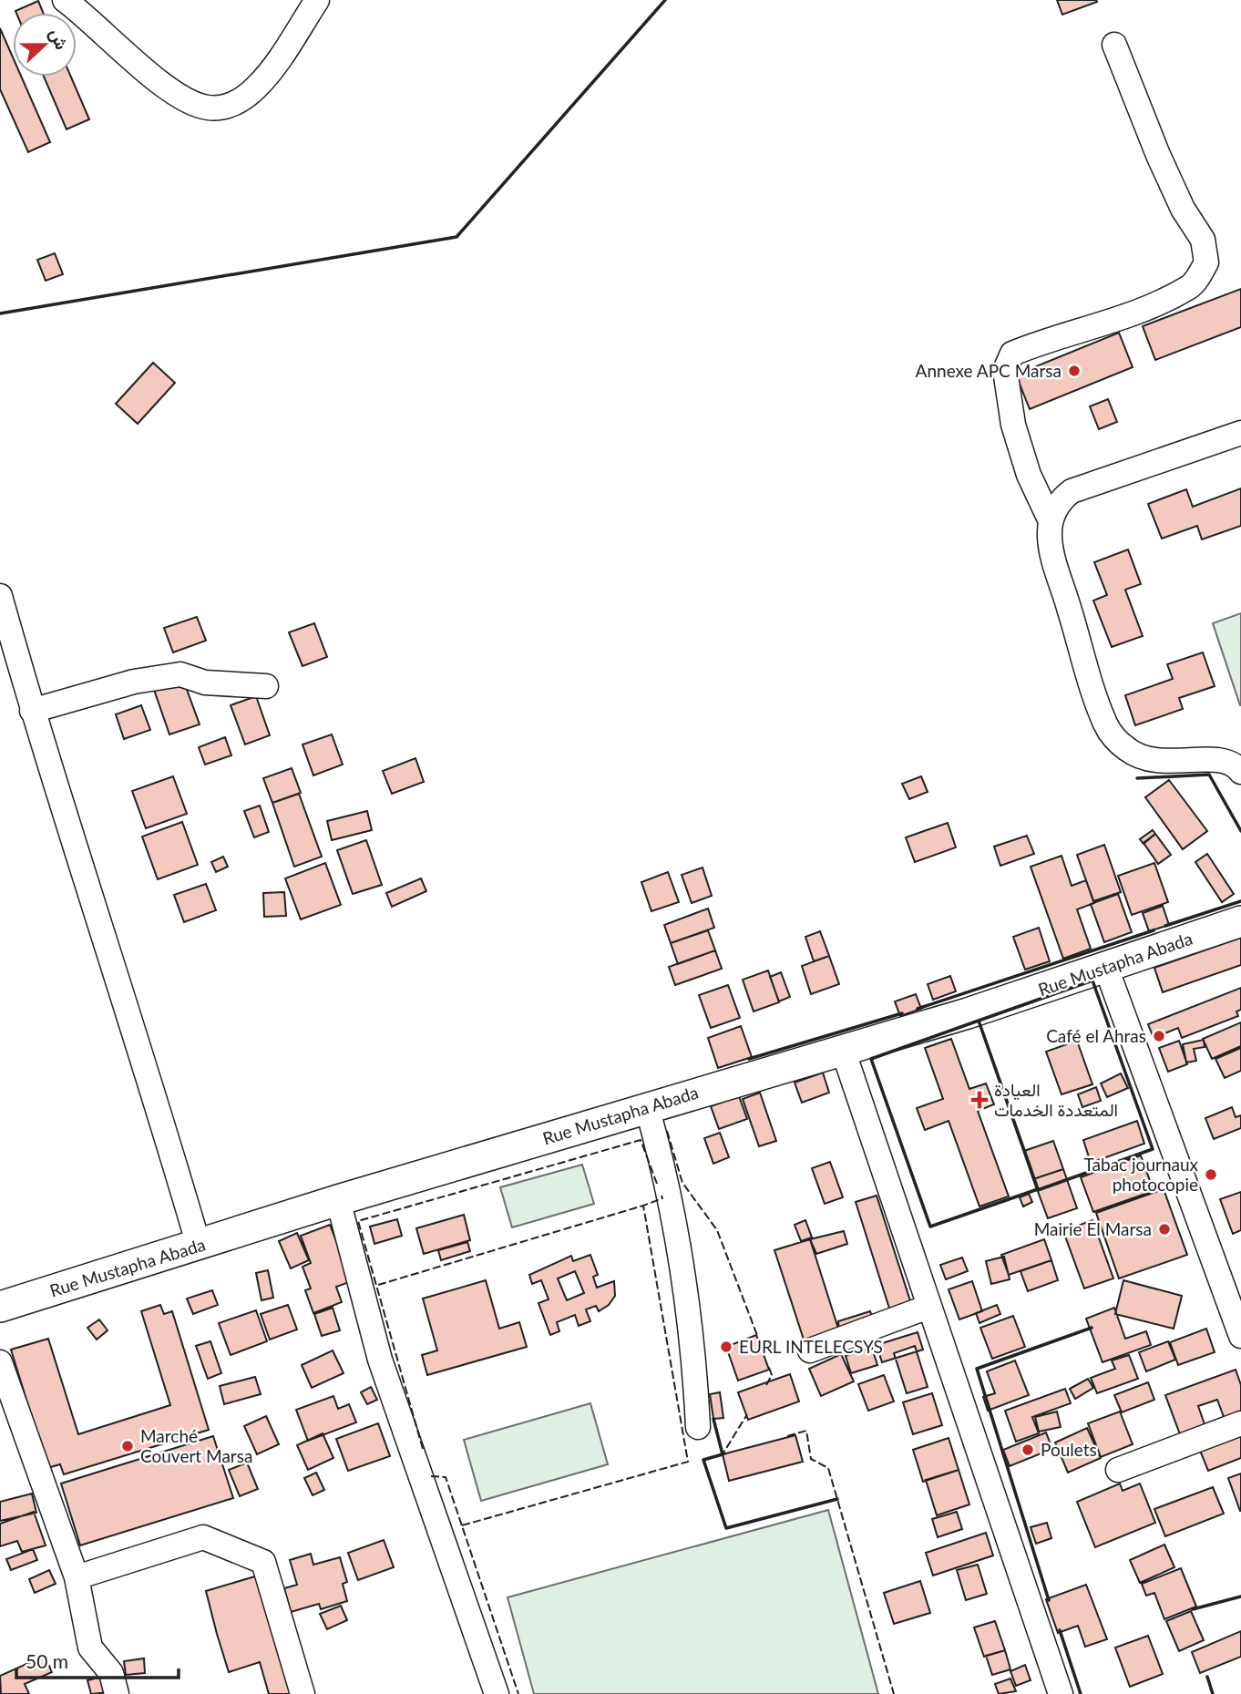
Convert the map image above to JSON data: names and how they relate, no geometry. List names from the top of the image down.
{
  "streets": {
    "main road": ["Rue Mustapha Abada"]
  },
  "places": {
    "other": [
      "Annexe APC Marsa",
      "Café el Ahras",
      "Tabac journaux photocopie",
      "Mairie El Marsa",
      "EURL INTELECSYS",
      "Marché Couvert Marsa",
      "Poulets"
    ],
    "health": ["العيادة المتعددة الخدمات"]
  },
  "scale_bar": "50 m",
  "north": "right"
}
